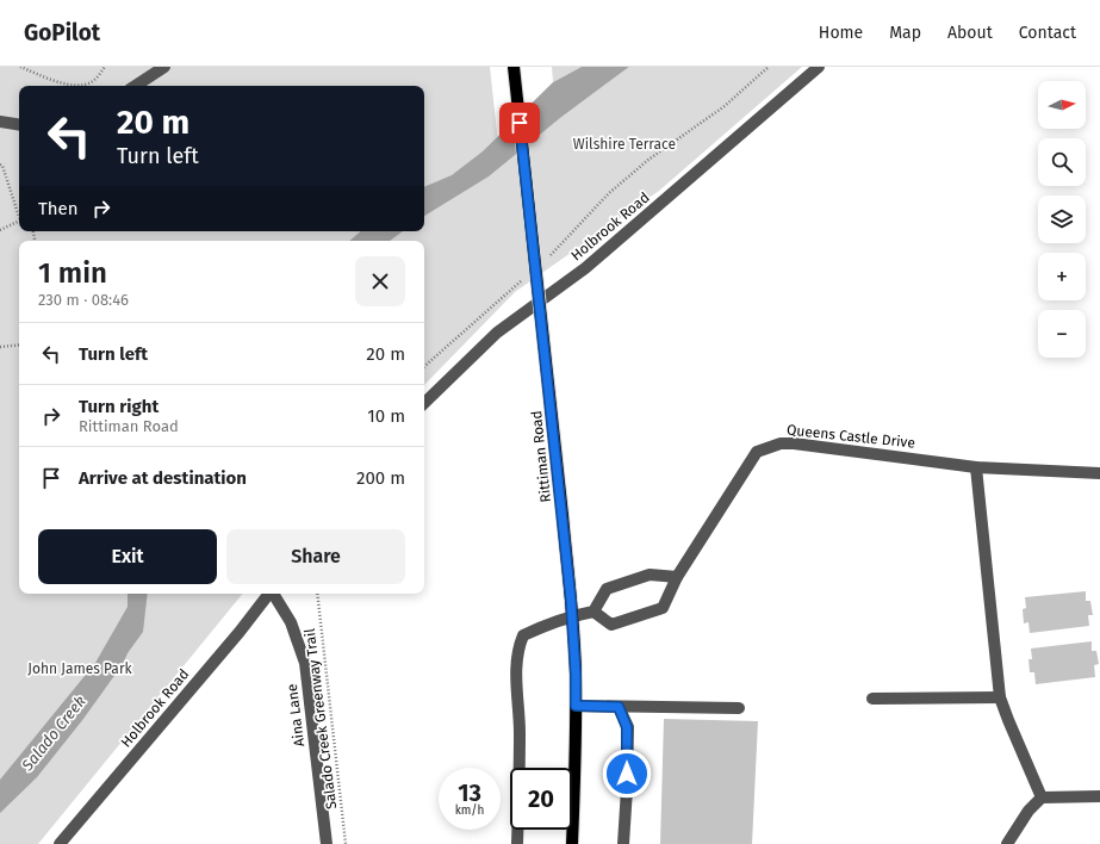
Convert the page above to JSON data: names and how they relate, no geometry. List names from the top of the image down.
{
  "streets": {
    "main road": ["Rittiman Road"],
    "street": ["Holbrook Road", "Queens Castle Drive", "Aina Lane"],
    "path": ["Salado Creek Greenway Trail"]
  },
  "water": ["Salado Creek"],
  "parks": ["Wilshire Terrace", "John James Park"],
  "north": "right",
  "page": {
    "header": "GoPilot",
    "nav": [
      "Home",
      "Map",
      "About",
      "Contact"
    ],
    "map_buttons": ["+", "−"],
    "turn": ["20 m", "Turn left"],
    "then": "Then",
    "heading": ["1 min", "230 m · 08:46"],
    "list": [
      {
        "name": "Turn left",
        "value": "20 m"
      },
      {
        "name": "Turn right",
        "note": "Rittiman Road",
        "value": "10 m"
      },
      {
        "name": "Arrive at destination",
        "value": "200 m"
      }
    ],
    "buttons": ["Exit", "Share"],
    "speed": "13 km/h",
    "limit": "20"
  }
}
